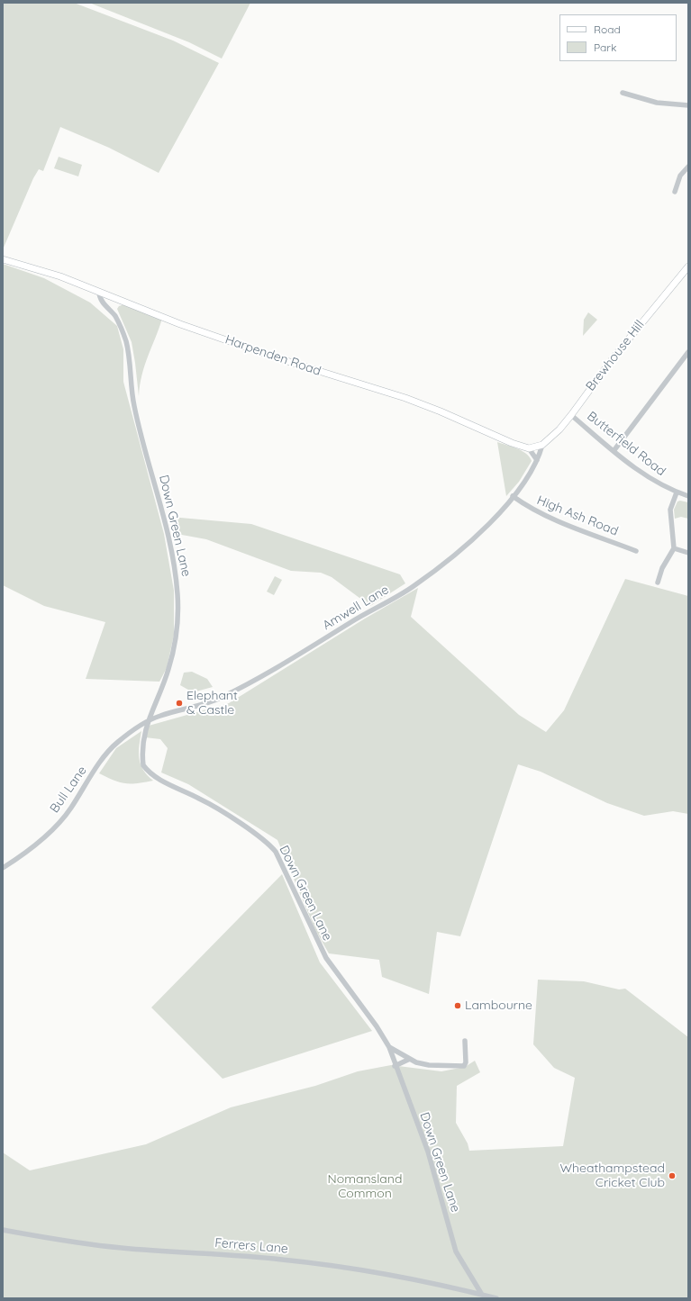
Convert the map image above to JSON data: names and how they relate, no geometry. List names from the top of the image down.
{
  "streets": {
    "street": [
      "Harpenden Road",
      "Brewhouse Hill",
      "Butterfield Road",
      "High Ash Road",
      "Down Green Lane",
      "Amwell Lane",
      "Bull Lane",
      "Ferrers Lane"
    ]
  },
  "crossings": [
    ["Harpenden Road", "Down Green Lane"],
    ["Brewhouse Hill", "Butterfield Road"],
    ["Brewhouse Hill", "Amwell Lane"],
    ["High Ash Road", "Amwell Lane"],
    ["Down Green Lane", "Amwell Lane"],
    ["Down Green Lane", "Bull Lane"],
    ["Down Green Lane", "Ferrers Lane"],
    ["Amwell Lane", "Bull Lane"]
  ],
  "parks": ["Nomansland Common"],
  "places": ["Elephant & Castle", "Lambourne", "Wheathampstead Cricket Club"],
  "legend": ["Road", "Park"]
}
